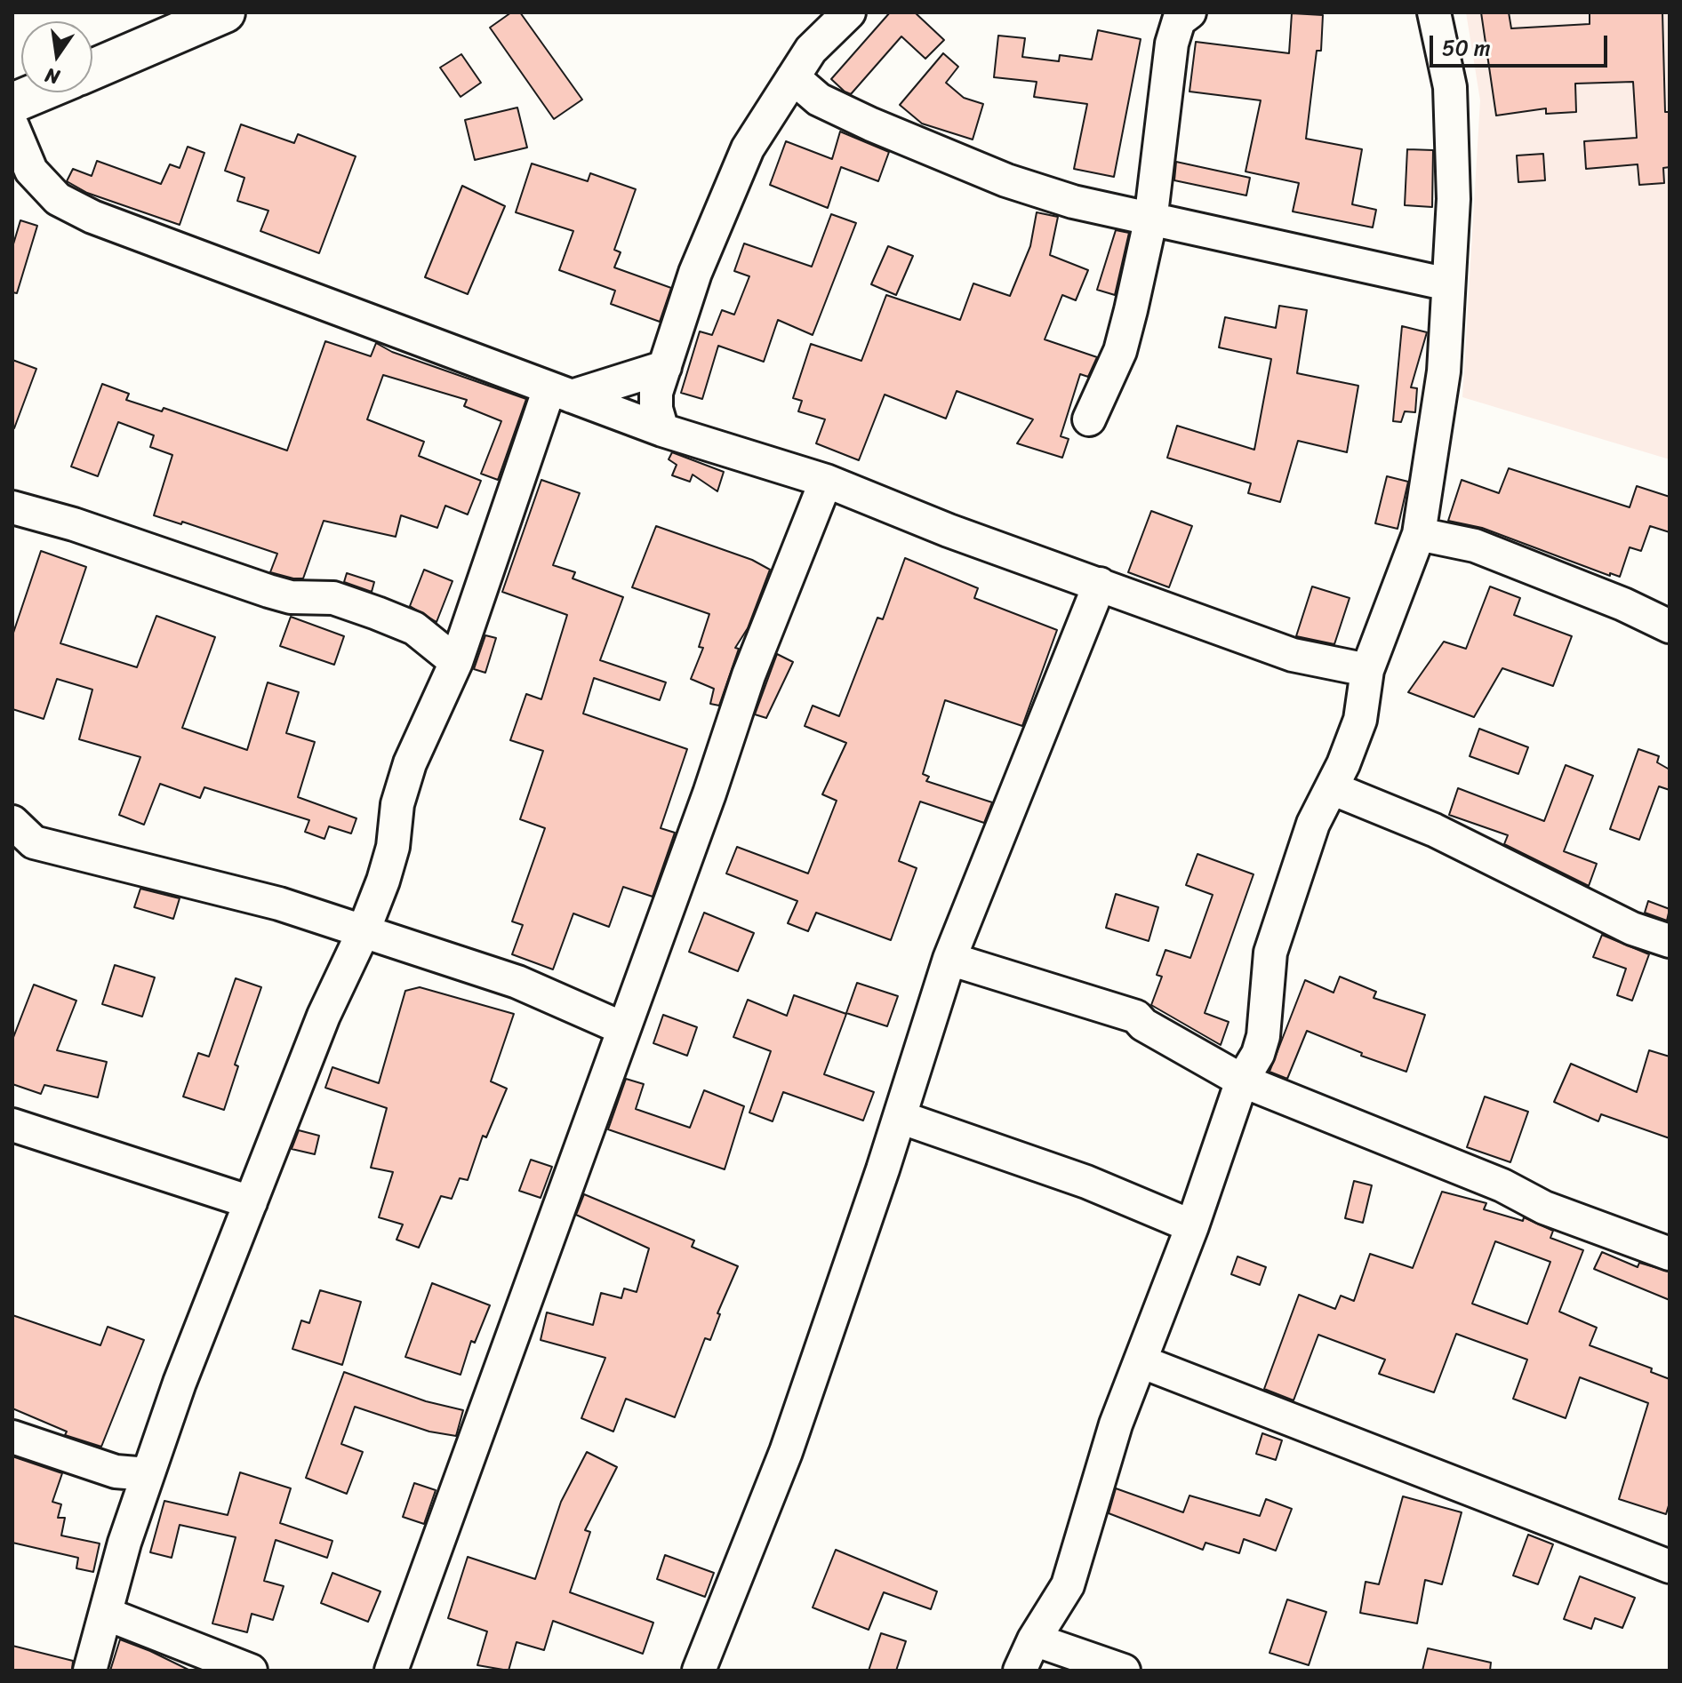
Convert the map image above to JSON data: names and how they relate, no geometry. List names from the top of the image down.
{
  "scale_bar": "50 m",
  "north": "bottom"
}
